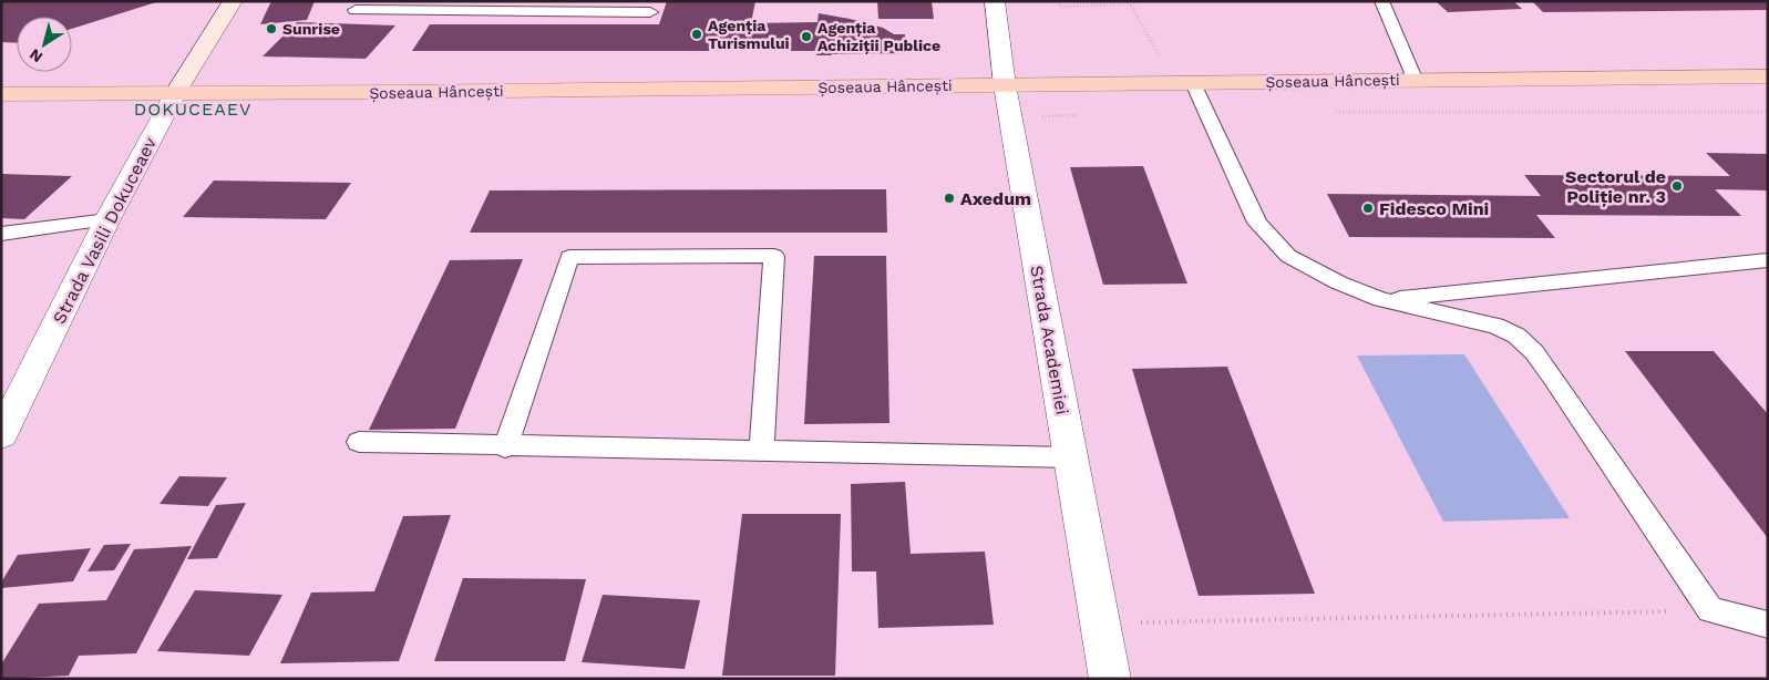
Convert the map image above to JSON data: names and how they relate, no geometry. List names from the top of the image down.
{
  "streets": {
    "main road": ["Șoseaua Hâncești", "Strada Vasili Dokuceaev"],
    "street": ["Strada Academiei"]
  },
  "crossings": [
    ["Șoseaua Hâncești", "Strada Vasili Dokuceaev"],
    ["Șoseaua Hâncești", "Strada Academiei"]
  ],
  "districts": ["DOKUCEAEV"],
  "places": [
    "Sunrise",
    "Agenția Turismului",
    "Agenția Achiziții Publice",
    "Sectorul de Poliție nr. 3",
    "Axedum",
    "Fidesco Mini"
  ],
  "north": "bottom left"
}
